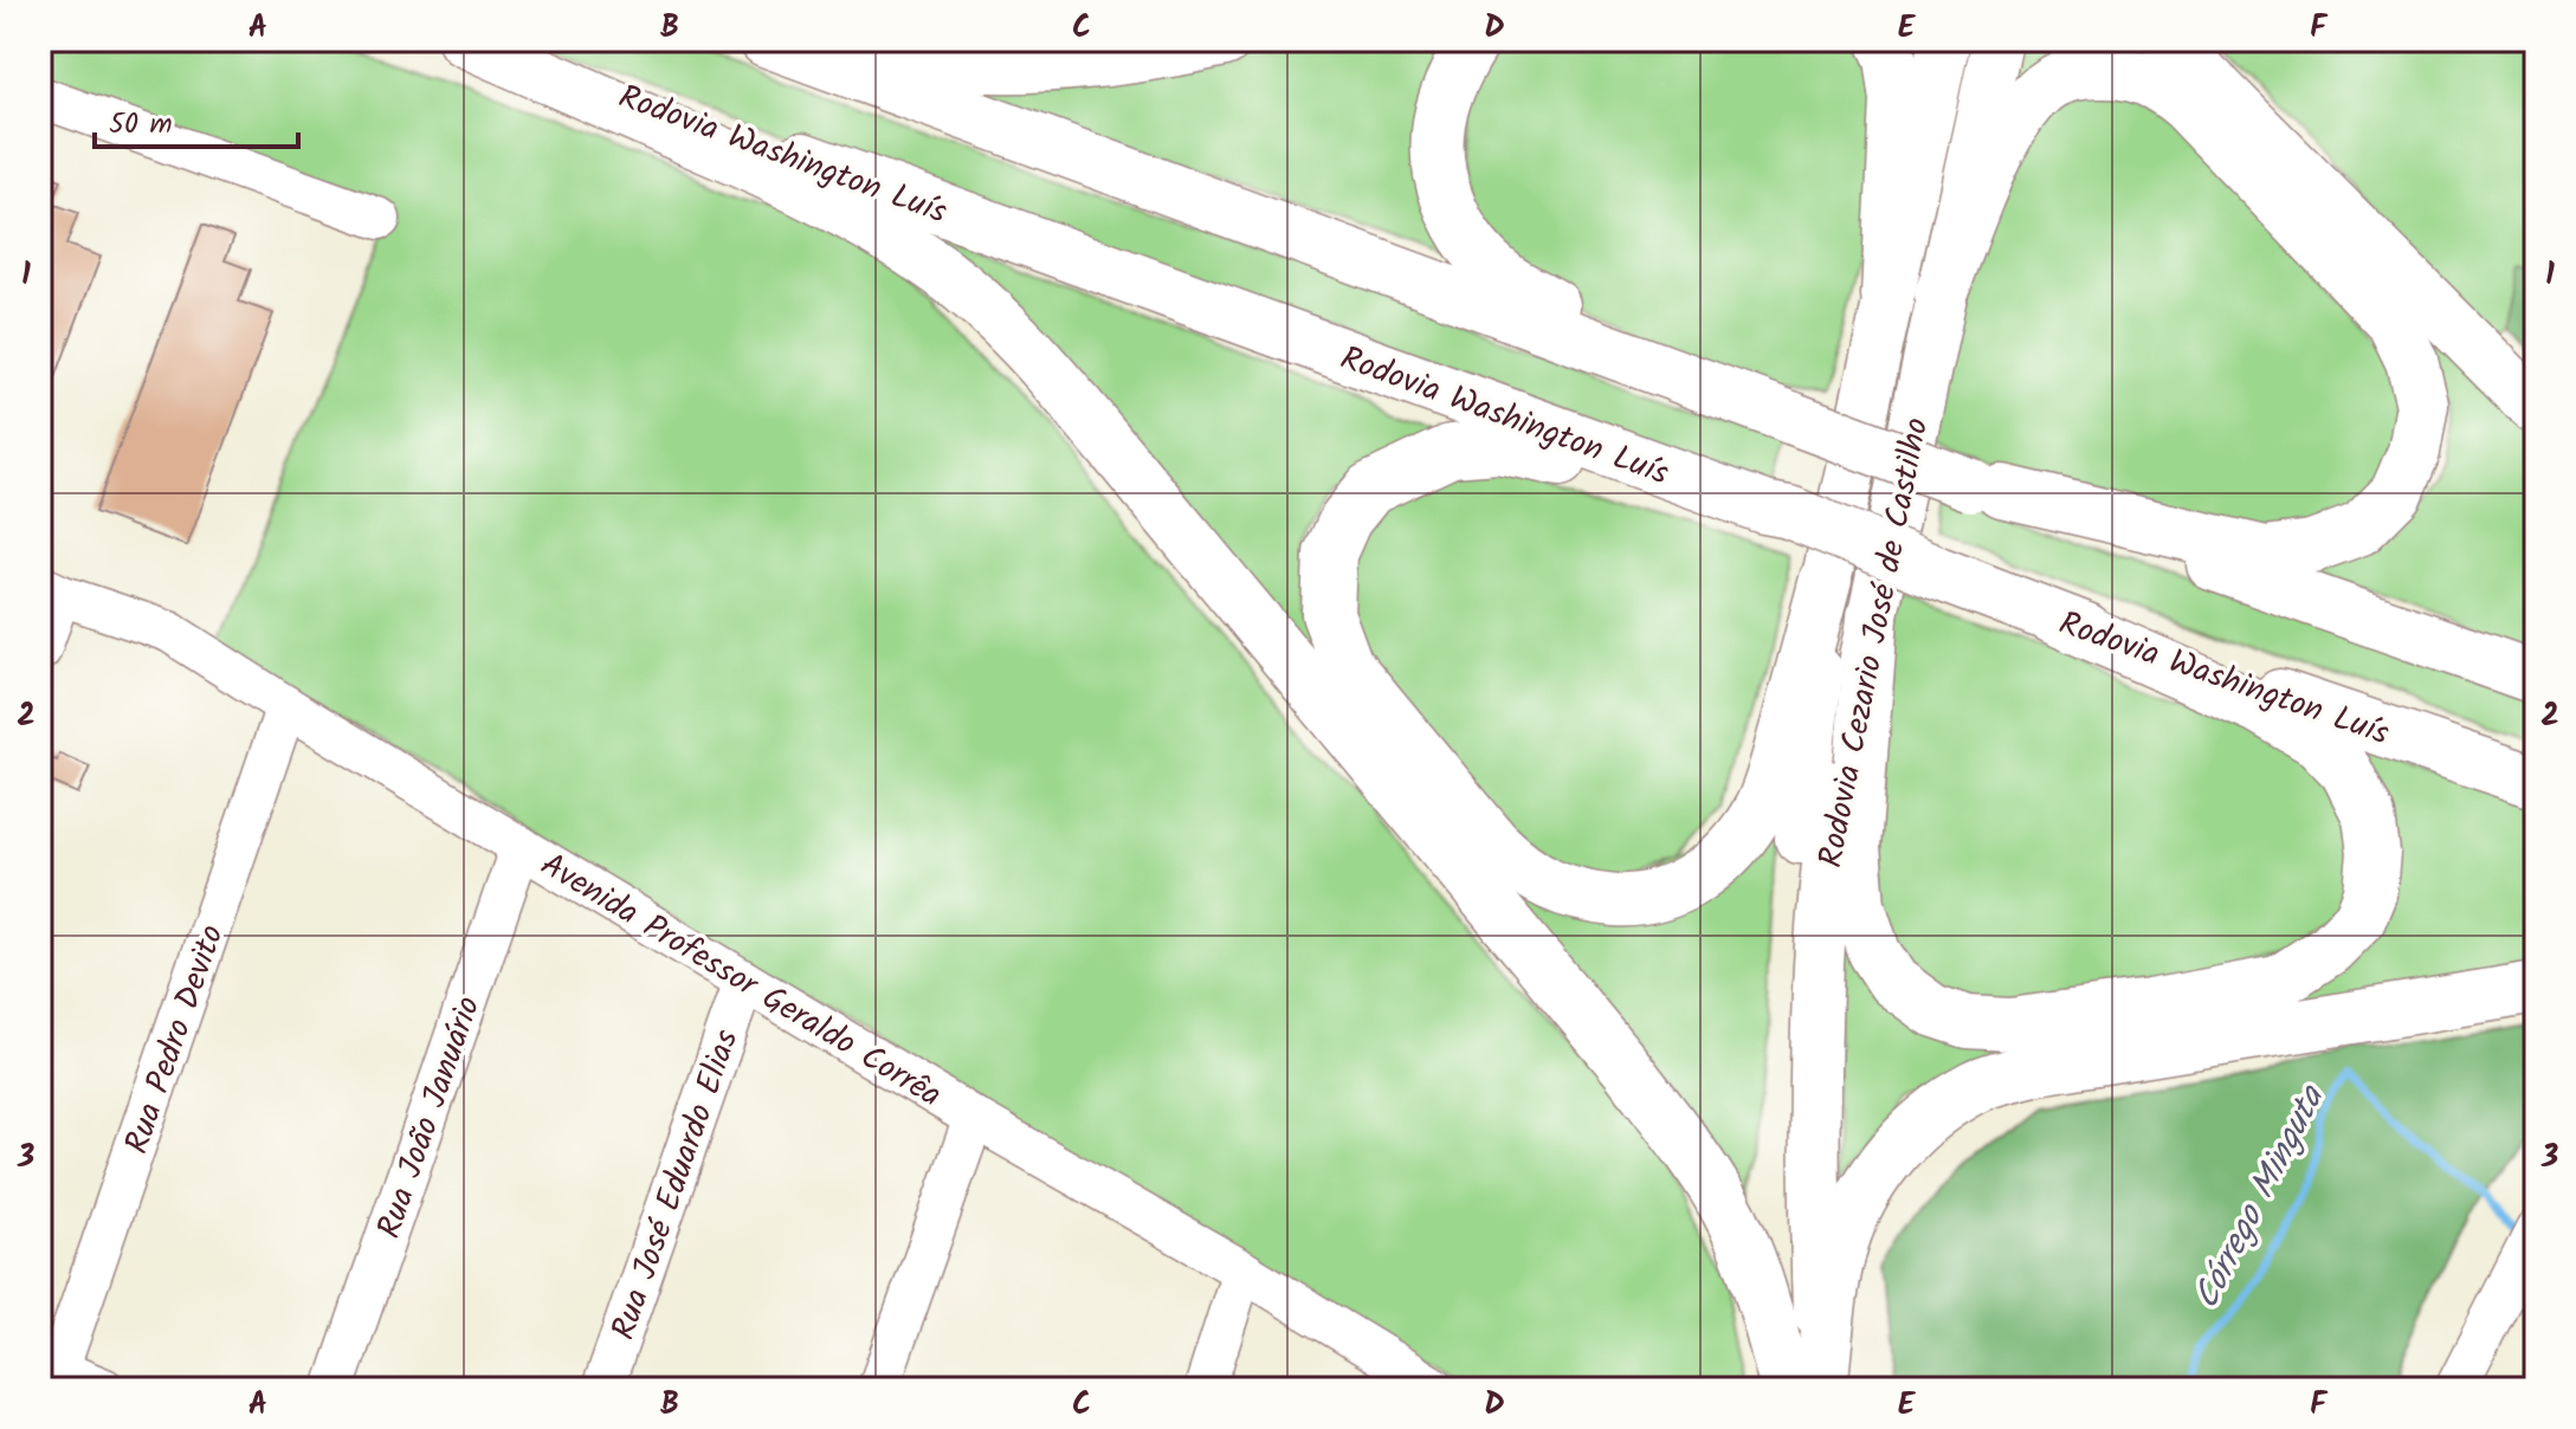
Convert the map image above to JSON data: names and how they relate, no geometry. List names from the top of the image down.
{
  "streets": {
    "highway": ["Rodovia Washington Luís"],
    "main road": ["Rodovia Cezario José de Castilho"],
    "street": [
      "Avenida Professor Geraldo Corrêa",
      "Rua Pedro Devito",
      "Rua João Januário",
      "Rua José Eduardo Elias"
    ]
  },
  "crossings": [
    ["Avenida Professor Geraldo Corrêa", "Rua Pedro Devito"],
    ["Avenida Professor Geraldo Corrêa", "Rua João Januário"],
    ["Avenida Professor Geraldo Corrêa", "Rua José Eduardo Elias"]
  ],
  "water": ["Córrego Minguta"],
  "scale_bar": "50 m",
  "grid": {
    "columns": [
      "A",
      "B",
      "C",
      "D",
      "E",
      "F"
    ],
    "rows": ["1", "2", "3"]
  }
}
